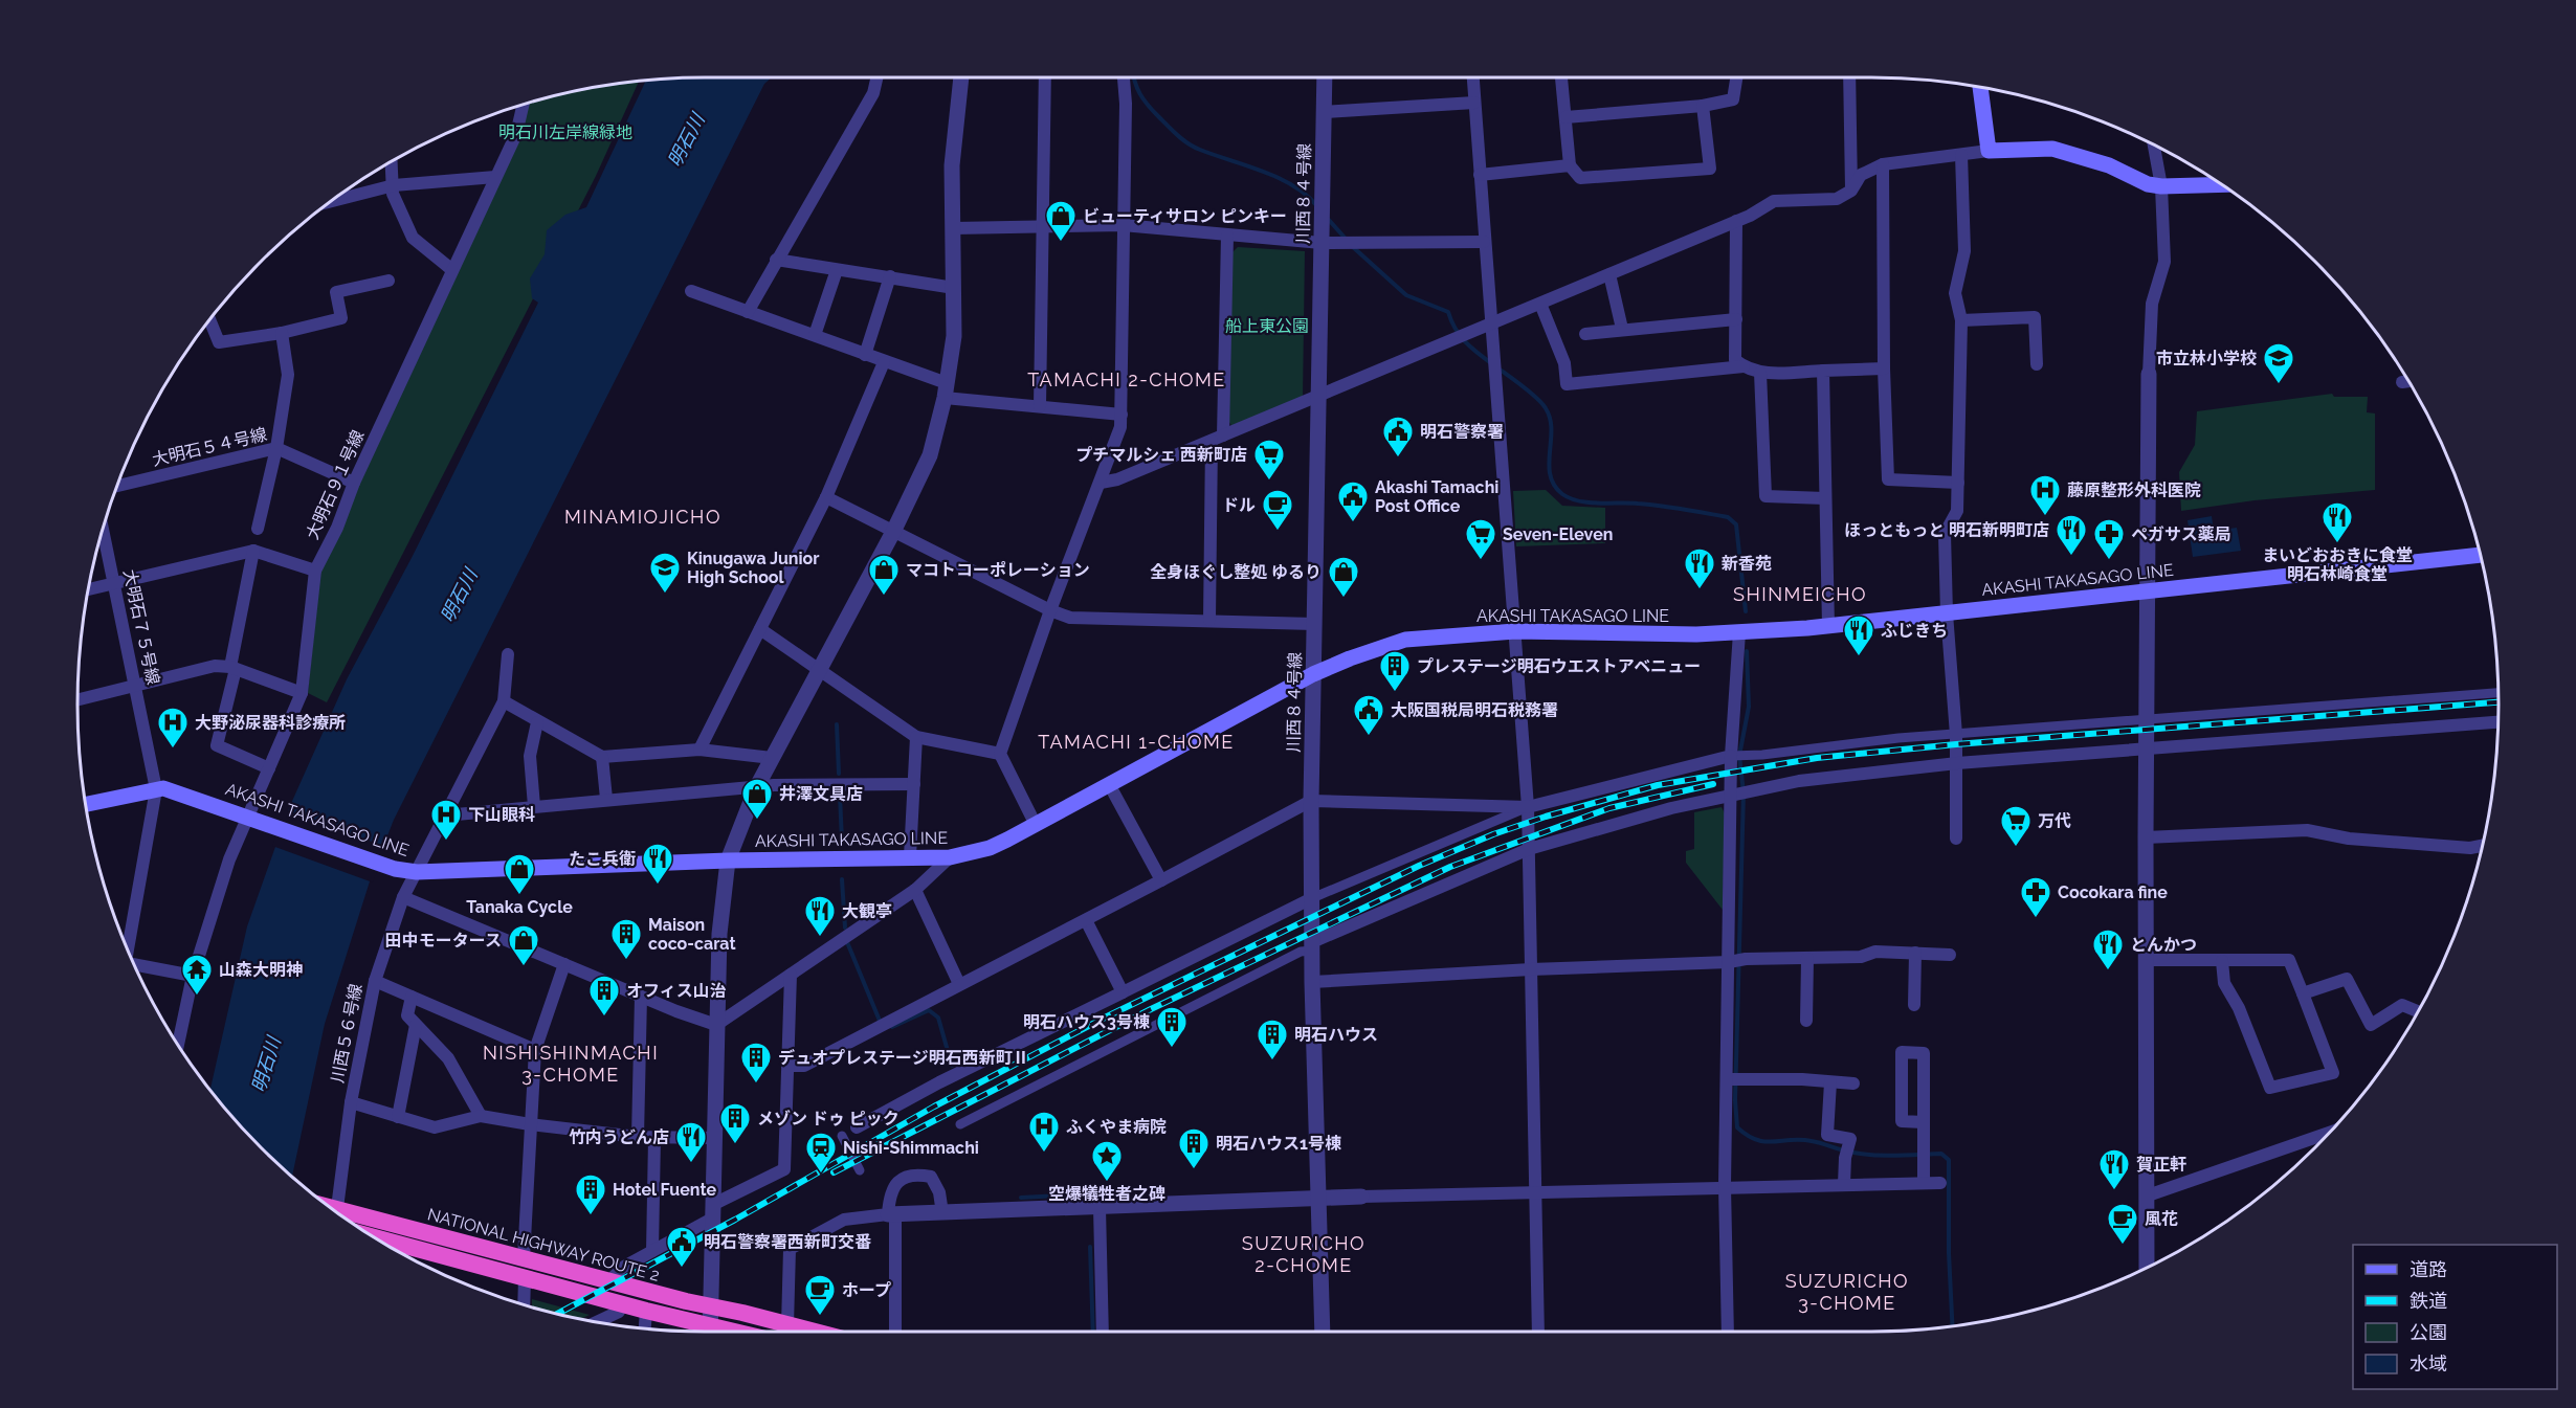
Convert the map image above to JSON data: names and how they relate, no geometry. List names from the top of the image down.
{
  "streets": {
    "highway": ["NATIONAL HIGHWAY ROUTE 2"],
    "main road": ["AKASHI TAKASAGO LINE"],
    "street": [
      "川西８４号線",
      "大明石５４号線",
      "大明石９１号線",
      "大明石７５号線",
      "川西５６号線"
    ]
  },
  "crossings": [
    ["川西８４号線", "AKASHI TAKASAGO LINE"],
    ["大明石５４号線", "大明石９１号線"],
    ["大明石９１号線", "AKASHI TAKASAGO LINE"],
    ["AKASHI TAKASAGO LINE", "大明石７５号線"],
    ["AKASHI TAKASAGO LINE", "川西５６号線"],
    ["川西５６号線", "NATIONAL HIGHWAY ROUTE 2"]
  ],
  "districts": [
    "TAMACHI 2-CHOME",
    "MINAMIOJICHO",
    "SHINMEICHO",
    "TAMACHI 1-CHOME",
    "NISHISHINMACHI 3-CHOME",
    "SUZURICHO 2-CHOME",
    "SUZURICHO 3-CHOME"
  ],
  "water": ["明石川"],
  "parks": ["明石川左岸線緑地", "船上東公園"],
  "places": {
    "shop": [
      "ビューティサロン ピンキー",
      "マコトコーポレーション",
      "全身ほぐし整処 ゆるり",
      "井澤文具店",
      "Tanaka Cycle",
      "田中モータース"
    ],
    "school or university": ["市立林小学校", "Kinugawa Junior High School"],
    "public building": [
      "明石警察署",
      "Akashi Tamachi Post Office",
      "大阪国税局明石税務署",
      "明石警察署西新町交番"
    ],
    "supermarket": ["プチマルシェ 西新町店", "Seven-Eleven", "万代"],
    "hospital": [
      "藤原整形外科医院",
      "大野泌尿器科診療所",
      "下山眼科",
      "ふくやま病院"
    ],
    "cafe": ["ドル", "風花", "ホープ"],
    "restaurant": [
      "まいどおおきに食堂 明石林崎食堂",
      "ほっともっと 明石新明町店",
      "新香苑",
      "ふじきち",
      "たこ兵衛",
      "大観亭",
      "とんかつ",
      "竹内うどん店",
      "賀正軒"
    ],
    "pharmacy": ["ペガサス薬局", "Cocokara fine"],
    "building": [
      "プレステージ明石ウエストアベニュー",
      "Maison coco-carat",
      "オフィス山治",
      "明石ハウス3号棟",
      "明石ハウス",
      "デュオプレステージ明石西新町Ⅱ",
      "メゾン ドゥ ピック",
      "明石ハウス1号棟",
      "Hotel Fuente"
    ],
    "temple": ["山森大明神"],
    "station": ["Nishi-Shimmachi"],
    "place": ["空爆犠牲者之碑"]
  },
  "legend": [
    "道路",
    "鉄道",
    "公園",
    "水域"
  ]
}
